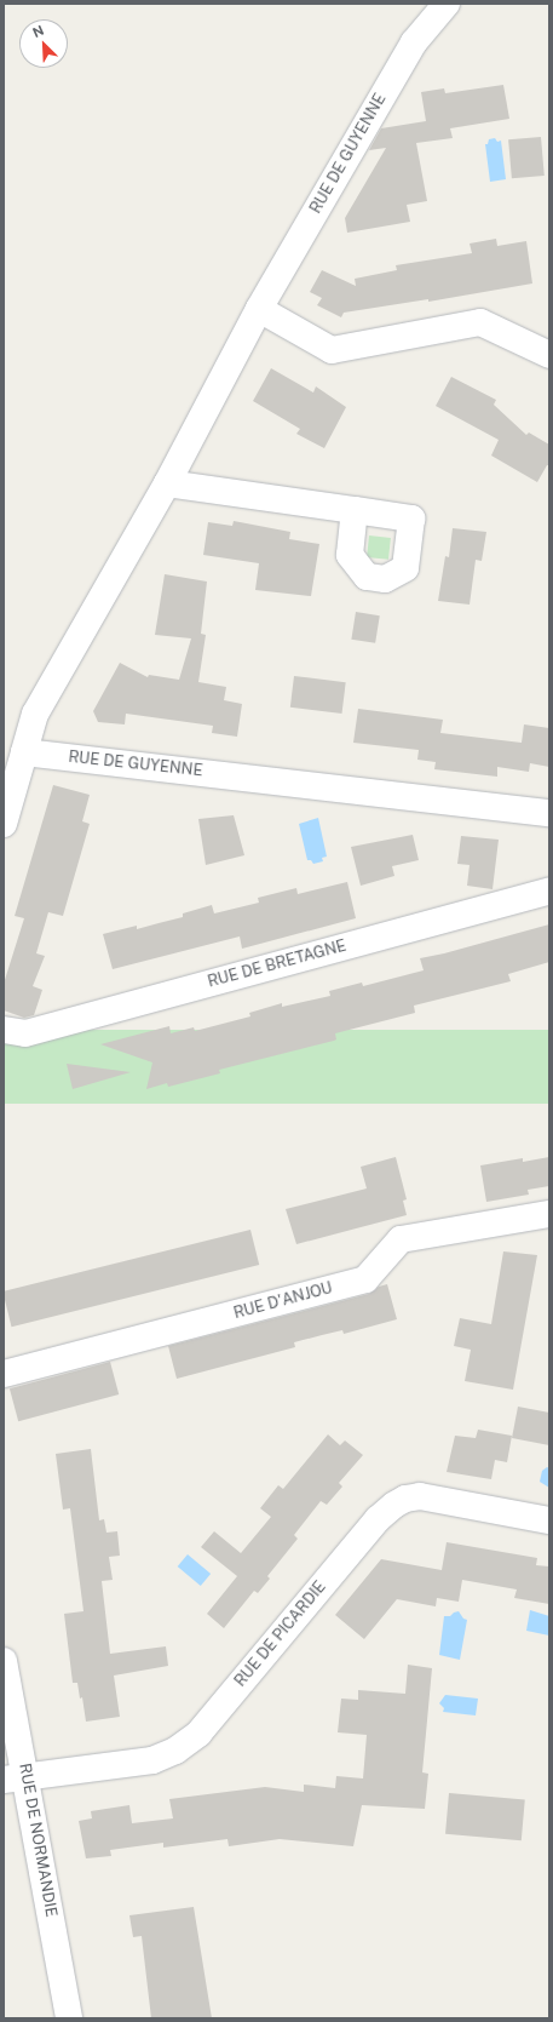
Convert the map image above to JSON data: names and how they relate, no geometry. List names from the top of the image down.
{
  "streets": {
    "street": [
      "RUE DE GUYENNE",
      "RUE DE BRETAGNE",
      "RUE D'ANJOU",
      "RUE DE PICARDIE",
      "RUE DE NORMANDIE"
    ]
  },
  "crossings": [
    ["RUE DE PICARDIE", "RUE DE NORMANDIE"]
  ],
  "north": "top left"
}
